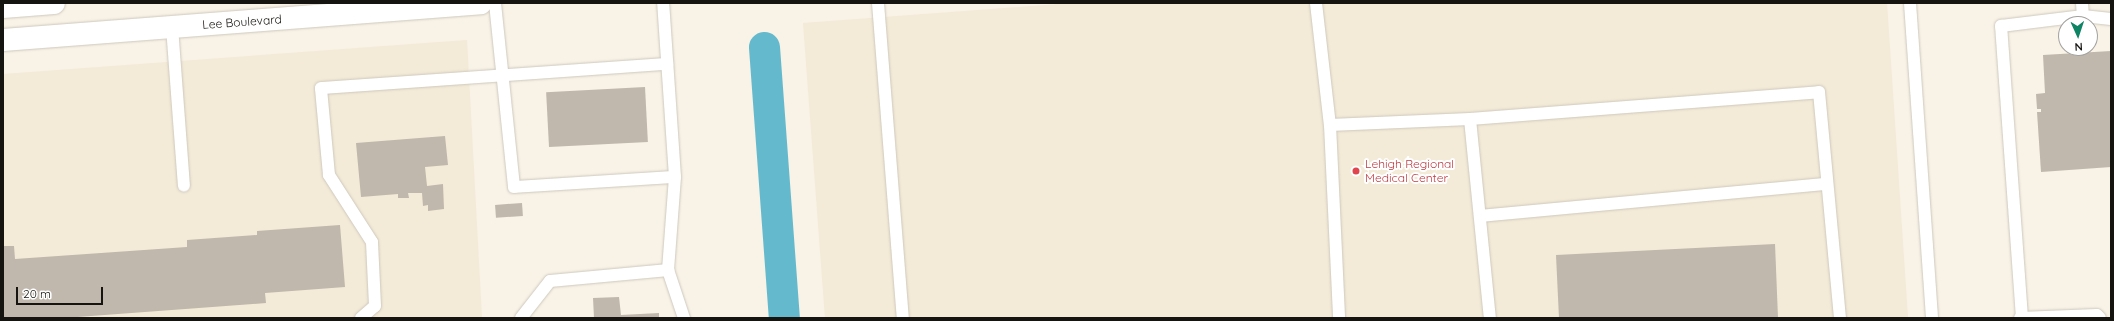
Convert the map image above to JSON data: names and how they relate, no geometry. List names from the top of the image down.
{
  "streets": {
    "main road": ["Lee Boulevard"]
  },
  "places": ["Lehigh Regional Medical Center"],
  "scale_bar": "20 m",
  "north": "bottom"
}
